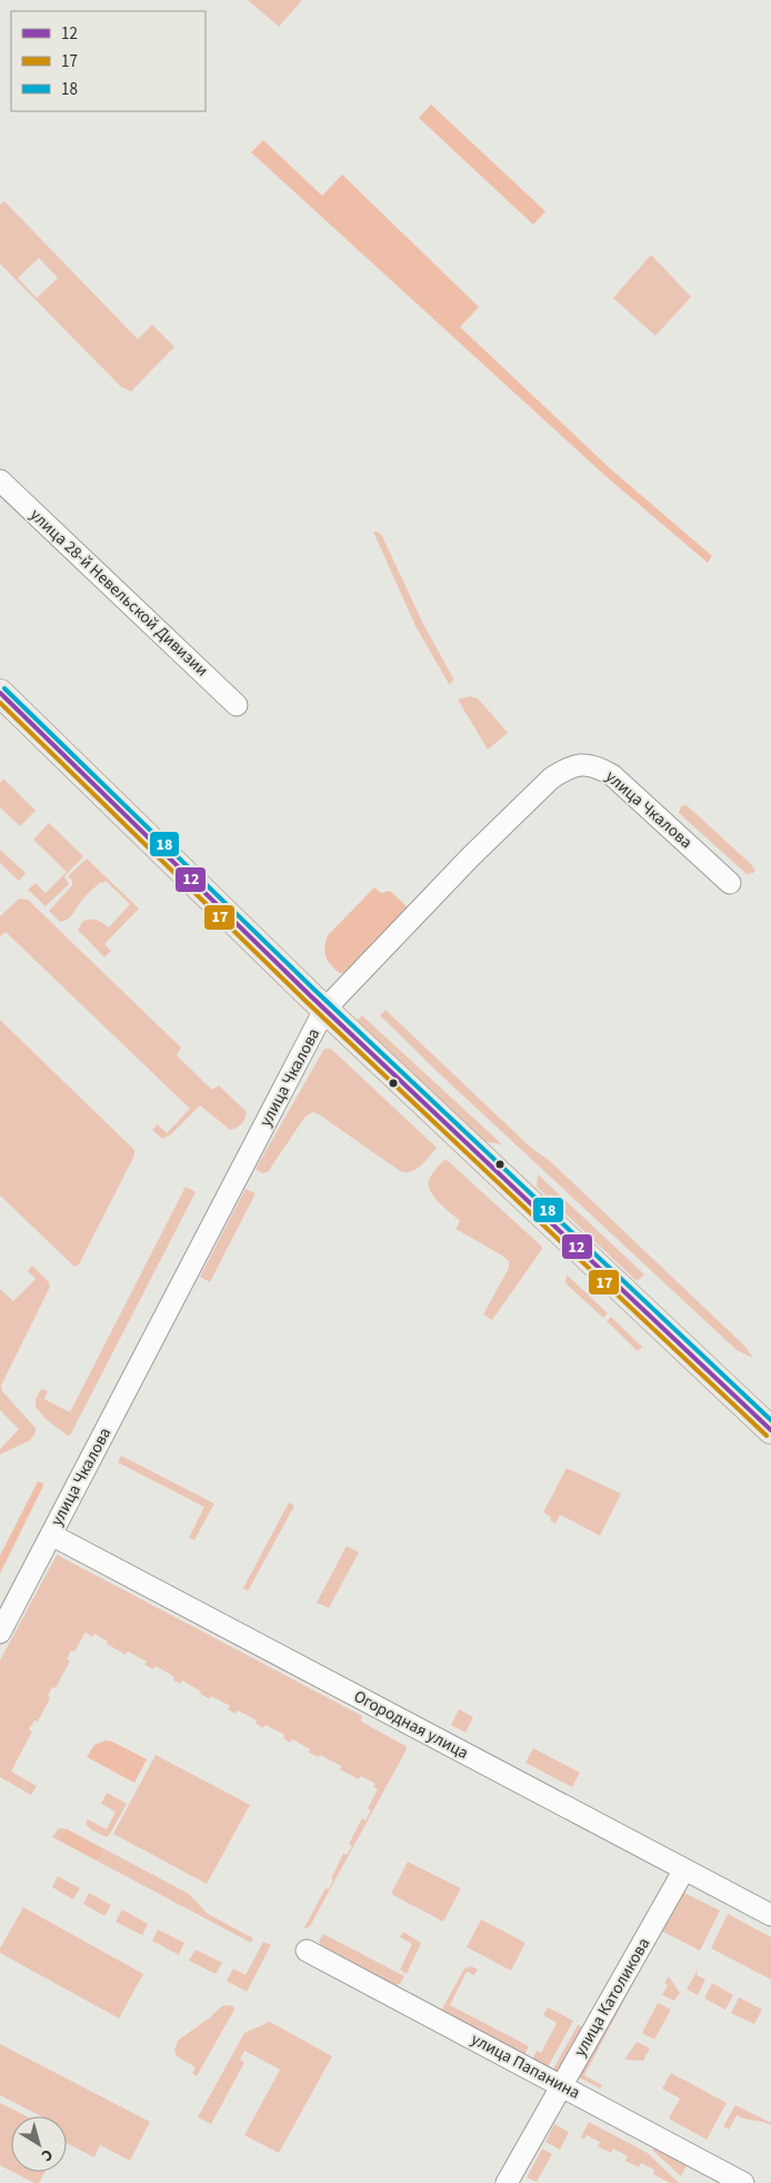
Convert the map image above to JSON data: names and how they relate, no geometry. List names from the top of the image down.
{
  "streets": {
    "street": [
      "улица 28-й Невельской Дивизии",
      "улица Чкалова",
      "Огородная улица",
      "улица Католикова",
      "улица Папанина"
    ]
  },
  "crossings": [
    ["улица Чкалова", "Огородная улица"],
    ["Огородная улица", "улица Католикова"],
    ["улица Католикова", "улица Папанина"]
  ],
  "lines": ["transit line 18", "transit line 12", "transit line 17"],
  "legend": ["12", "17", "18"],
  "north": "bottom right"
}
